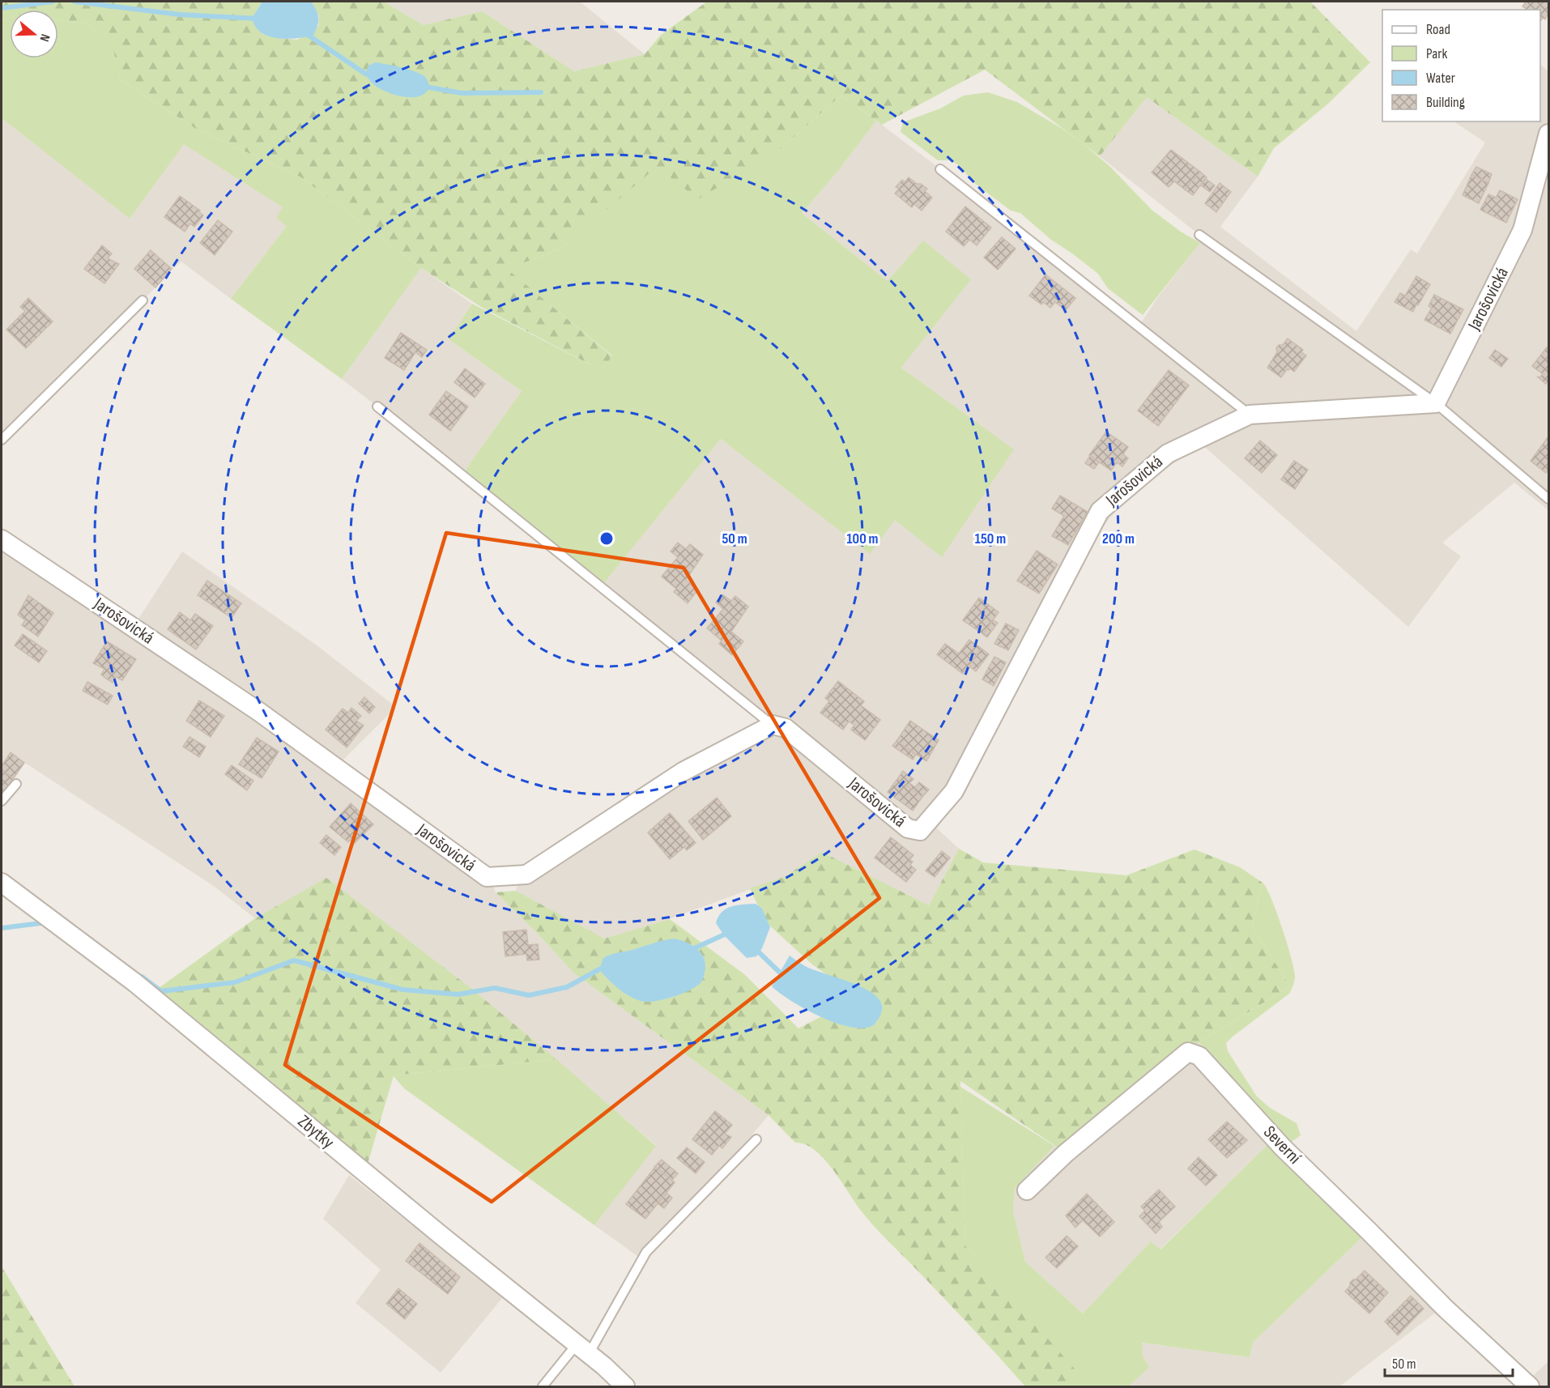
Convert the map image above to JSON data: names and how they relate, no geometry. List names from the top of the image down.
{
  "streets": {
    "street": ["Jarošovická", "Zbytky", "Severní"]
  },
  "legend": [
    "Road",
    "Park",
    "Water",
    "Building"
  ],
  "scale_bar": "50 m",
  "north": "right",
  "rings": [
    "50 m",
    "100 m",
    "150 m",
    "200 m"
  ]
}
